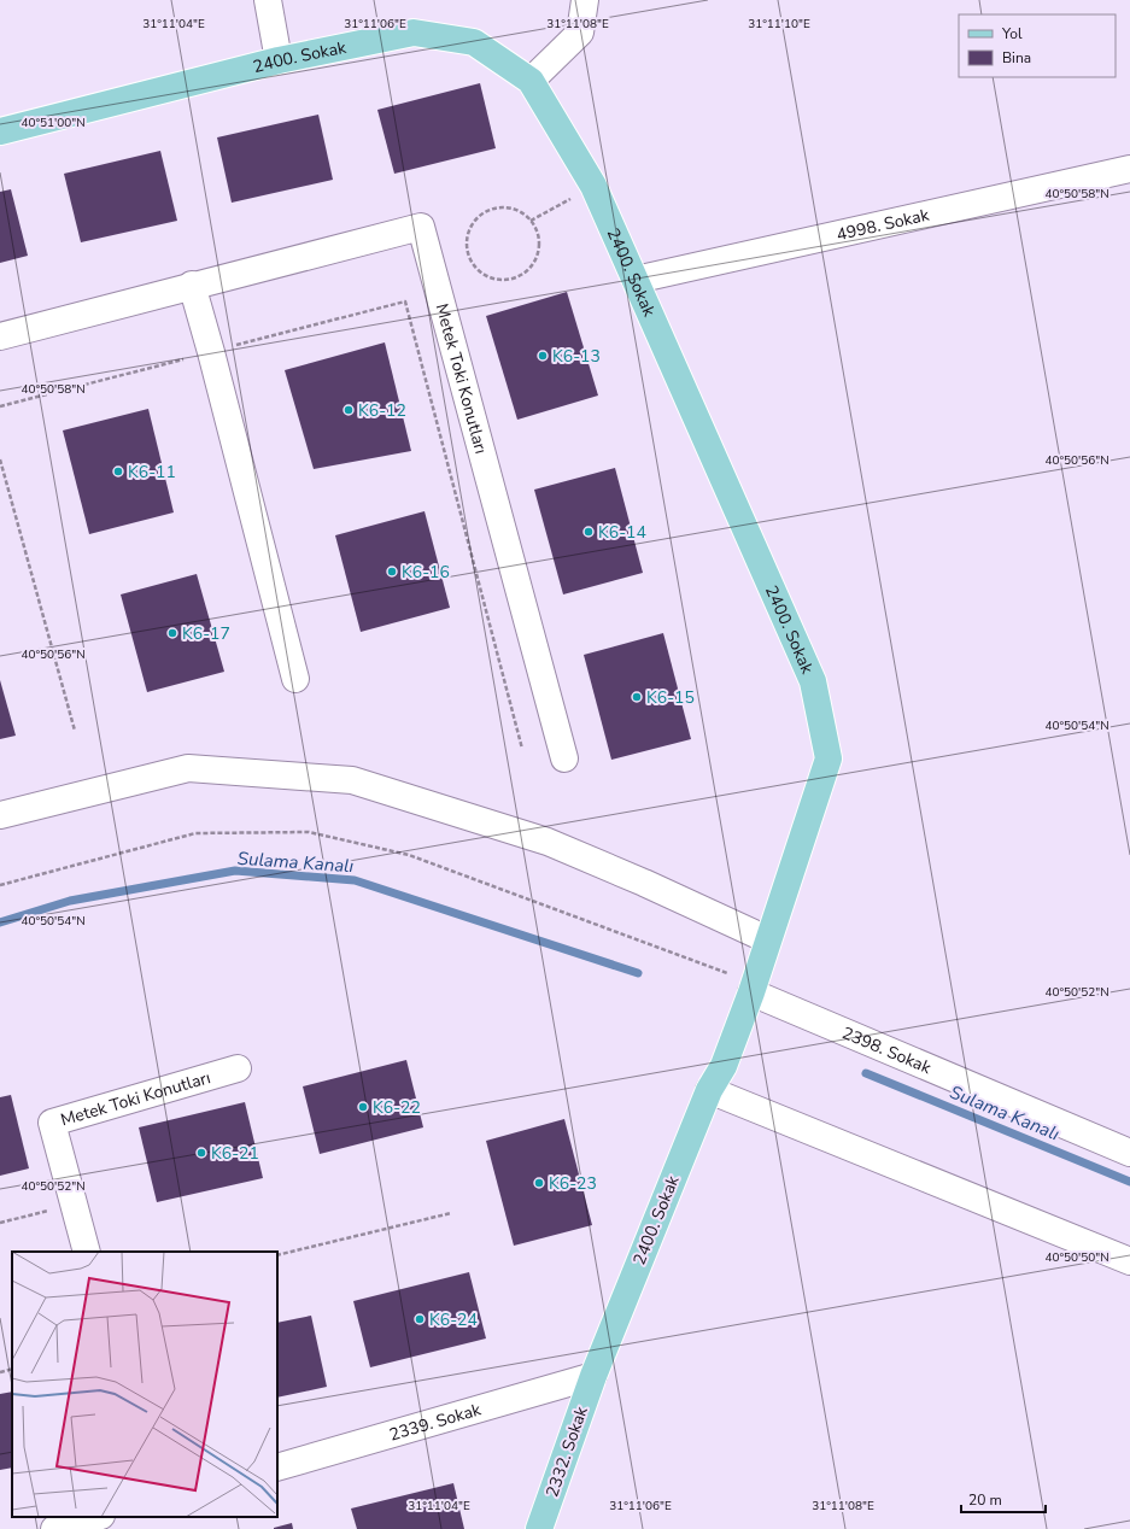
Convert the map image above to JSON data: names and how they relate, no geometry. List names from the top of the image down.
{
  "streets": {
    "main road": ["2400. Sokak", "2332. Sokak"],
    "street": [
      "4998. Sokak",
      "Metek Toki Konutları",
      "2398. Sokak",
      "2339. Sokak"
    ]
  },
  "crossings": [
    ["2400. Sokak", "4998. Sokak"],
    ["2400. Sokak", "2398. Sokak"],
    ["2400. Sokak", "2339. Sokak"],
    ["2400. Sokak", "2332. Sokak"],
    ["2339. Sokak", "2332. Sokak"]
  ],
  "water": ["Sulama Kanalı"],
  "places": [
    "K6-13",
    "K6-12",
    "K6-11",
    "K6-14",
    "K6-16",
    "K6-17",
    "K6-15",
    "K6-22",
    "K6-21",
    "K6-23",
    "K6-24"
  ],
  "legend": ["Yol", "Bina"],
  "scale_bar": "20 m",
  "coordinates": [
    "31°11'04\"E",
    "31°11'06\"E",
    "31°11'08\"E",
    "31°11'10\"E",
    "40°51'00\"N",
    "40°50'58\"N",
    "40°50'56\"N",
    "40°50'54\"N",
    "40°50'52\"N",
    "40°50'50\"N"
  ]
}
